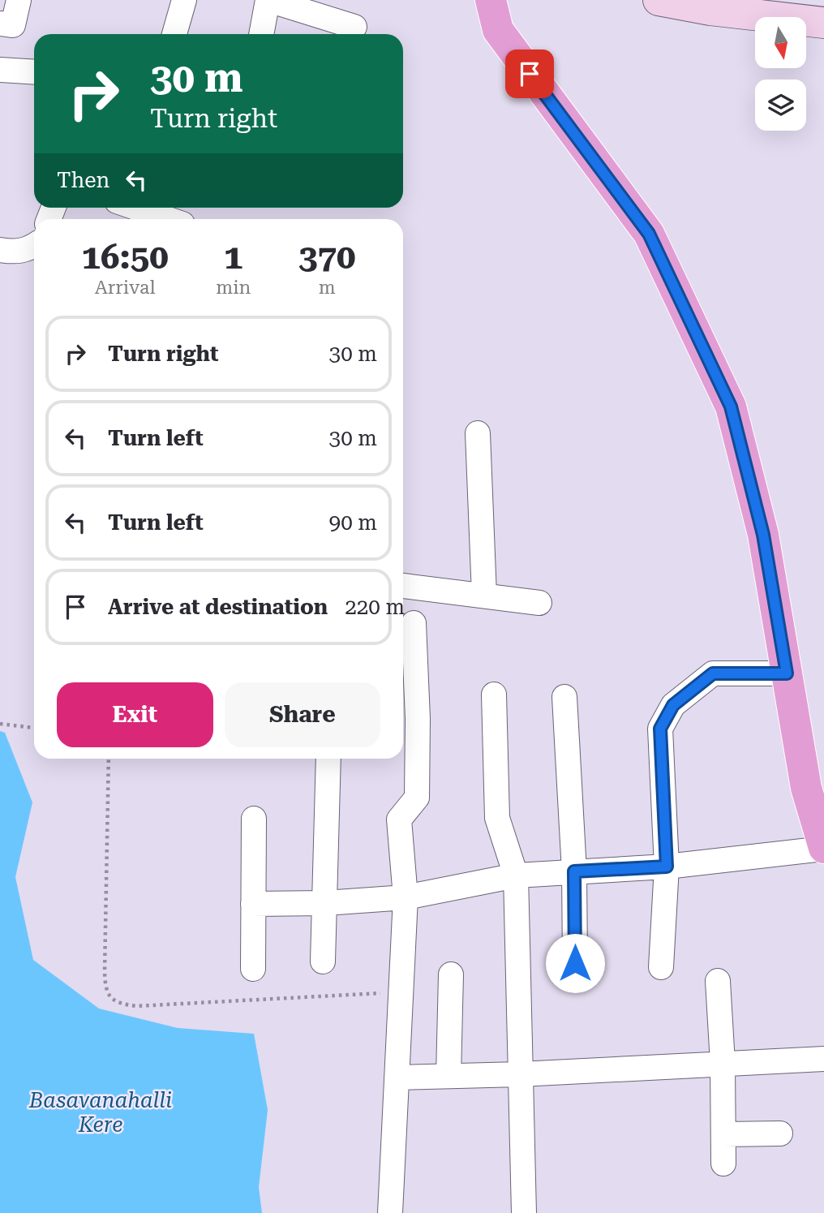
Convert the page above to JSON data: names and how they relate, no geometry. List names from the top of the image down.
{
  "water": ["Basavanahalli Kere"],
  "north": "bottom",
  "page": {
    "turn": ["30 m", "Turn right"],
    "then": "Then",
    "eta": [
      "16:50",
      "Arrival",
      "1",
      "min",
      "370",
      "m"
    ],
    "list": [
      {
        "name": "Turn right",
        "value": "30 m"
      },
      {
        "name": "Turn left",
        "value": "30 m"
      },
      {
        "name": "Turn left",
        "value": "90 m"
      },
      {
        "name": "Arrive at destination",
        "value": "220 m"
      }
    ],
    "buttons": ["Exit", "Share"]
  }
}
